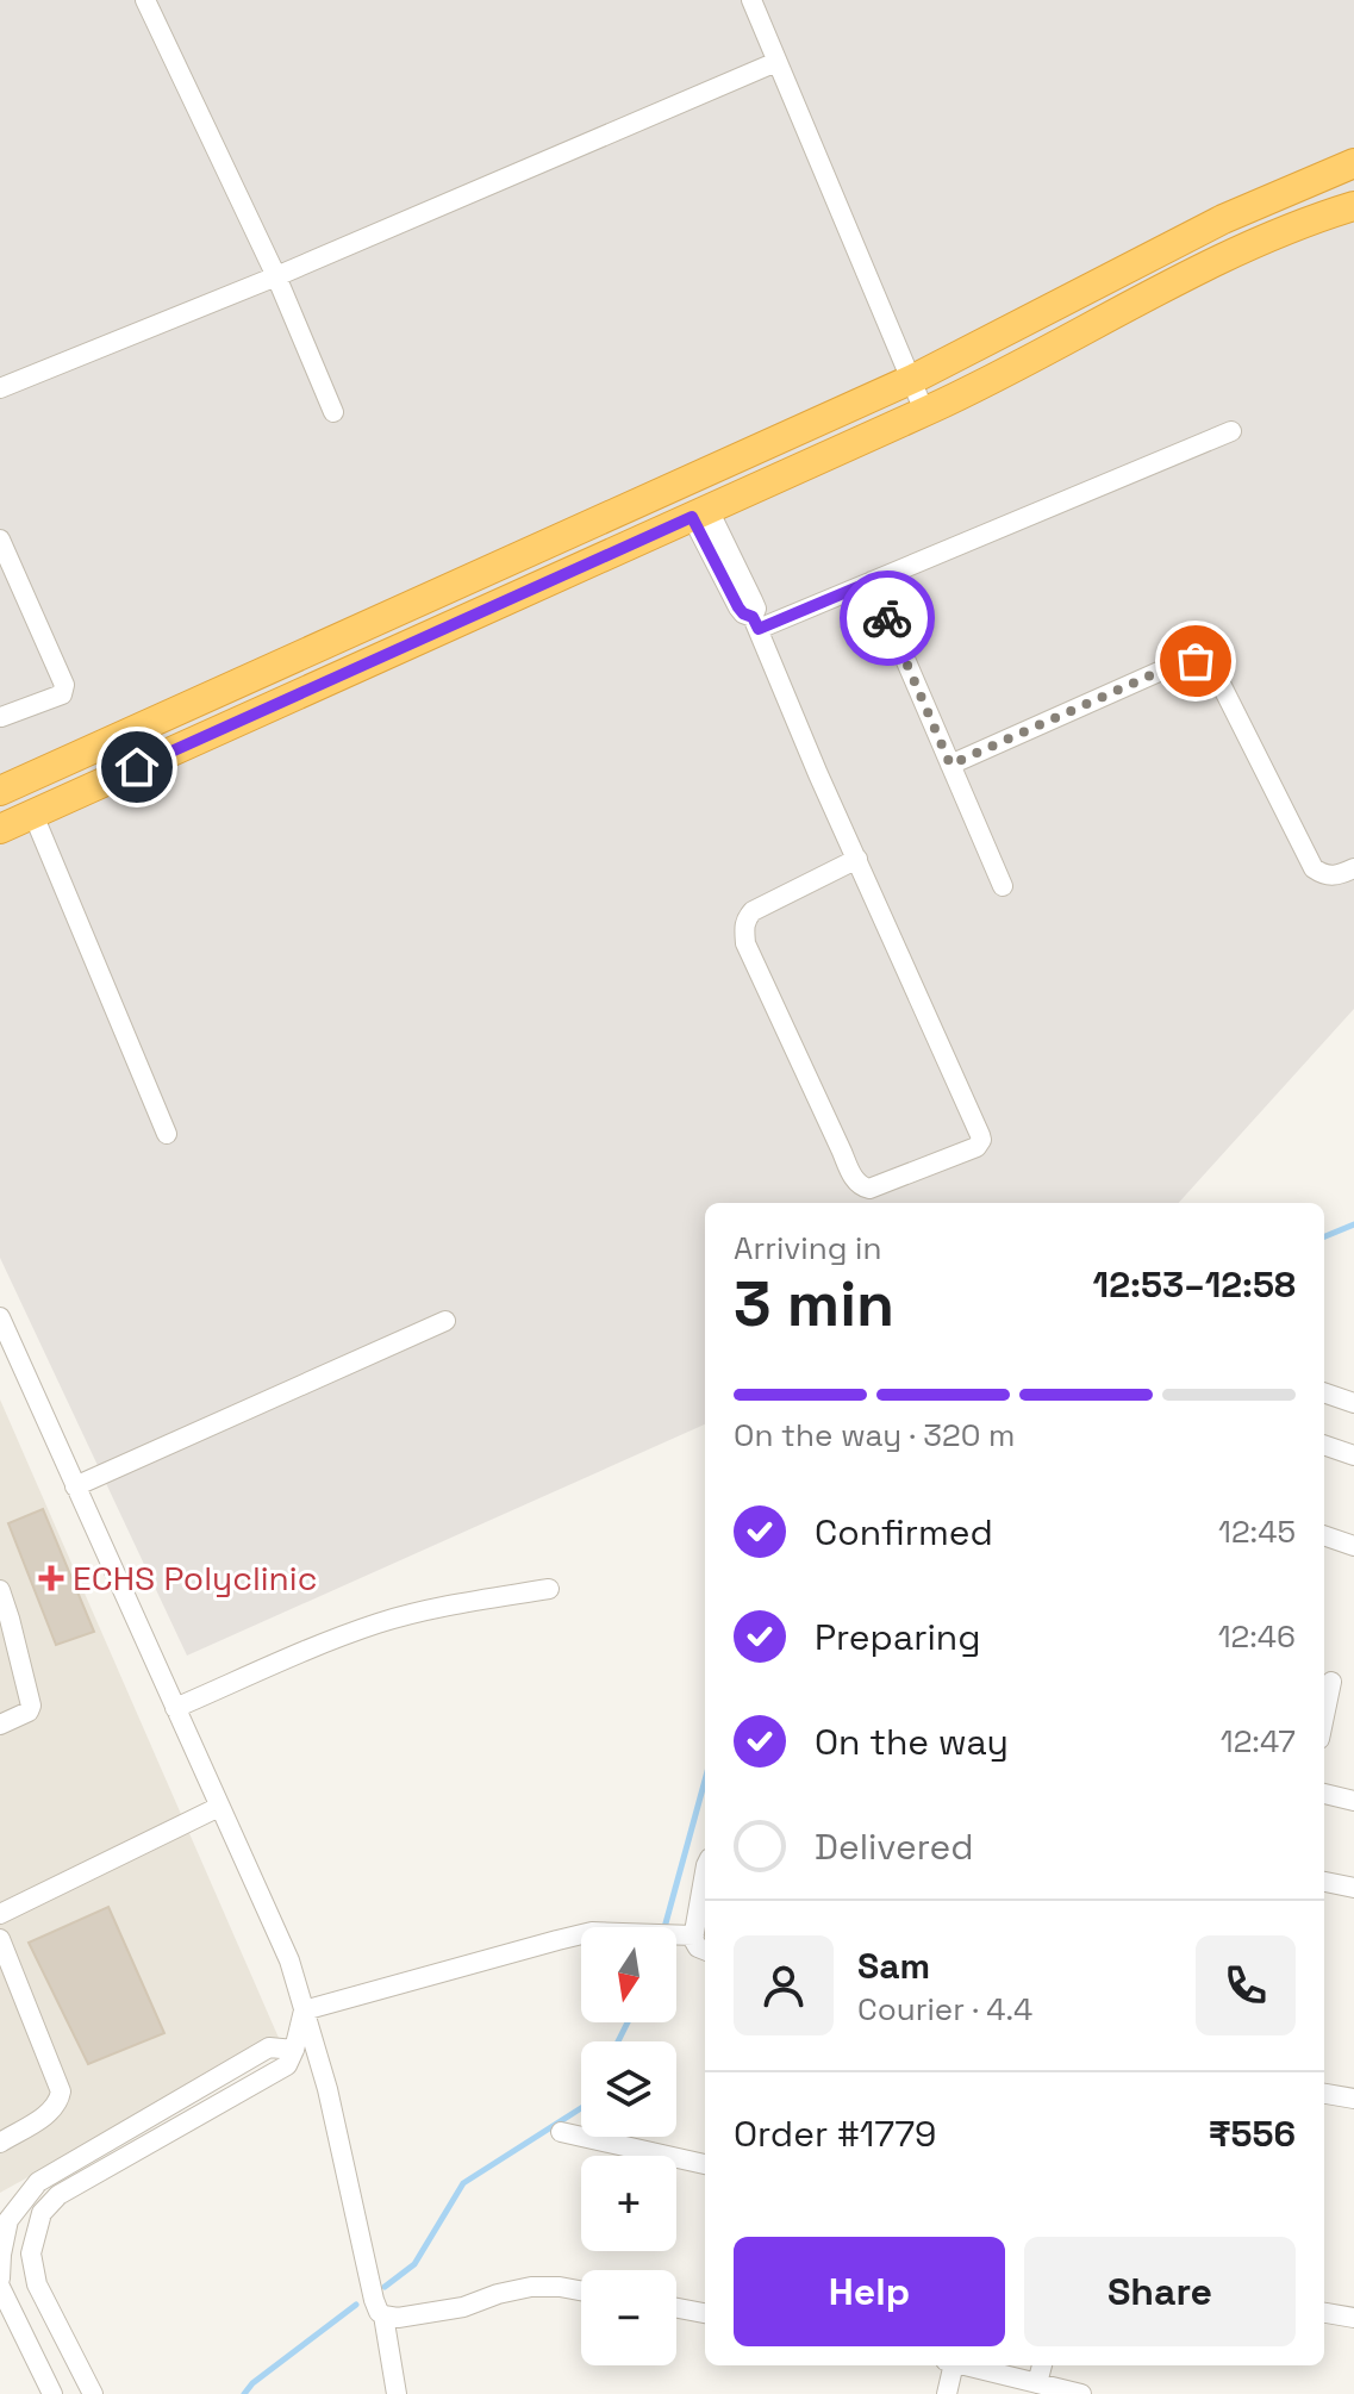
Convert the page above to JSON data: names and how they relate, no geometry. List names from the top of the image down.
{
  "places": {
    "health": ["ECHS Polyclinic"]
  },
  "north": "bottom",
  "page": {
    "heading": ["3 min", "Arriving in", "12:53–12:58"],
    "panel": [
      "Sam",
      "Courier · 4.4",
      "Order #1779",
      "₹556"
    ],
    "bar": "On the way · 320 m",
    "list": [
      ["Confirmed", "12:45"],
      ["Preparing", "12:46"],
      ["On the way", "12:47"],
      "Delivered"
    ],
    "map_buttons": ["+", "−"],
    "buttons": ["Help", "Share"]
  }
}
